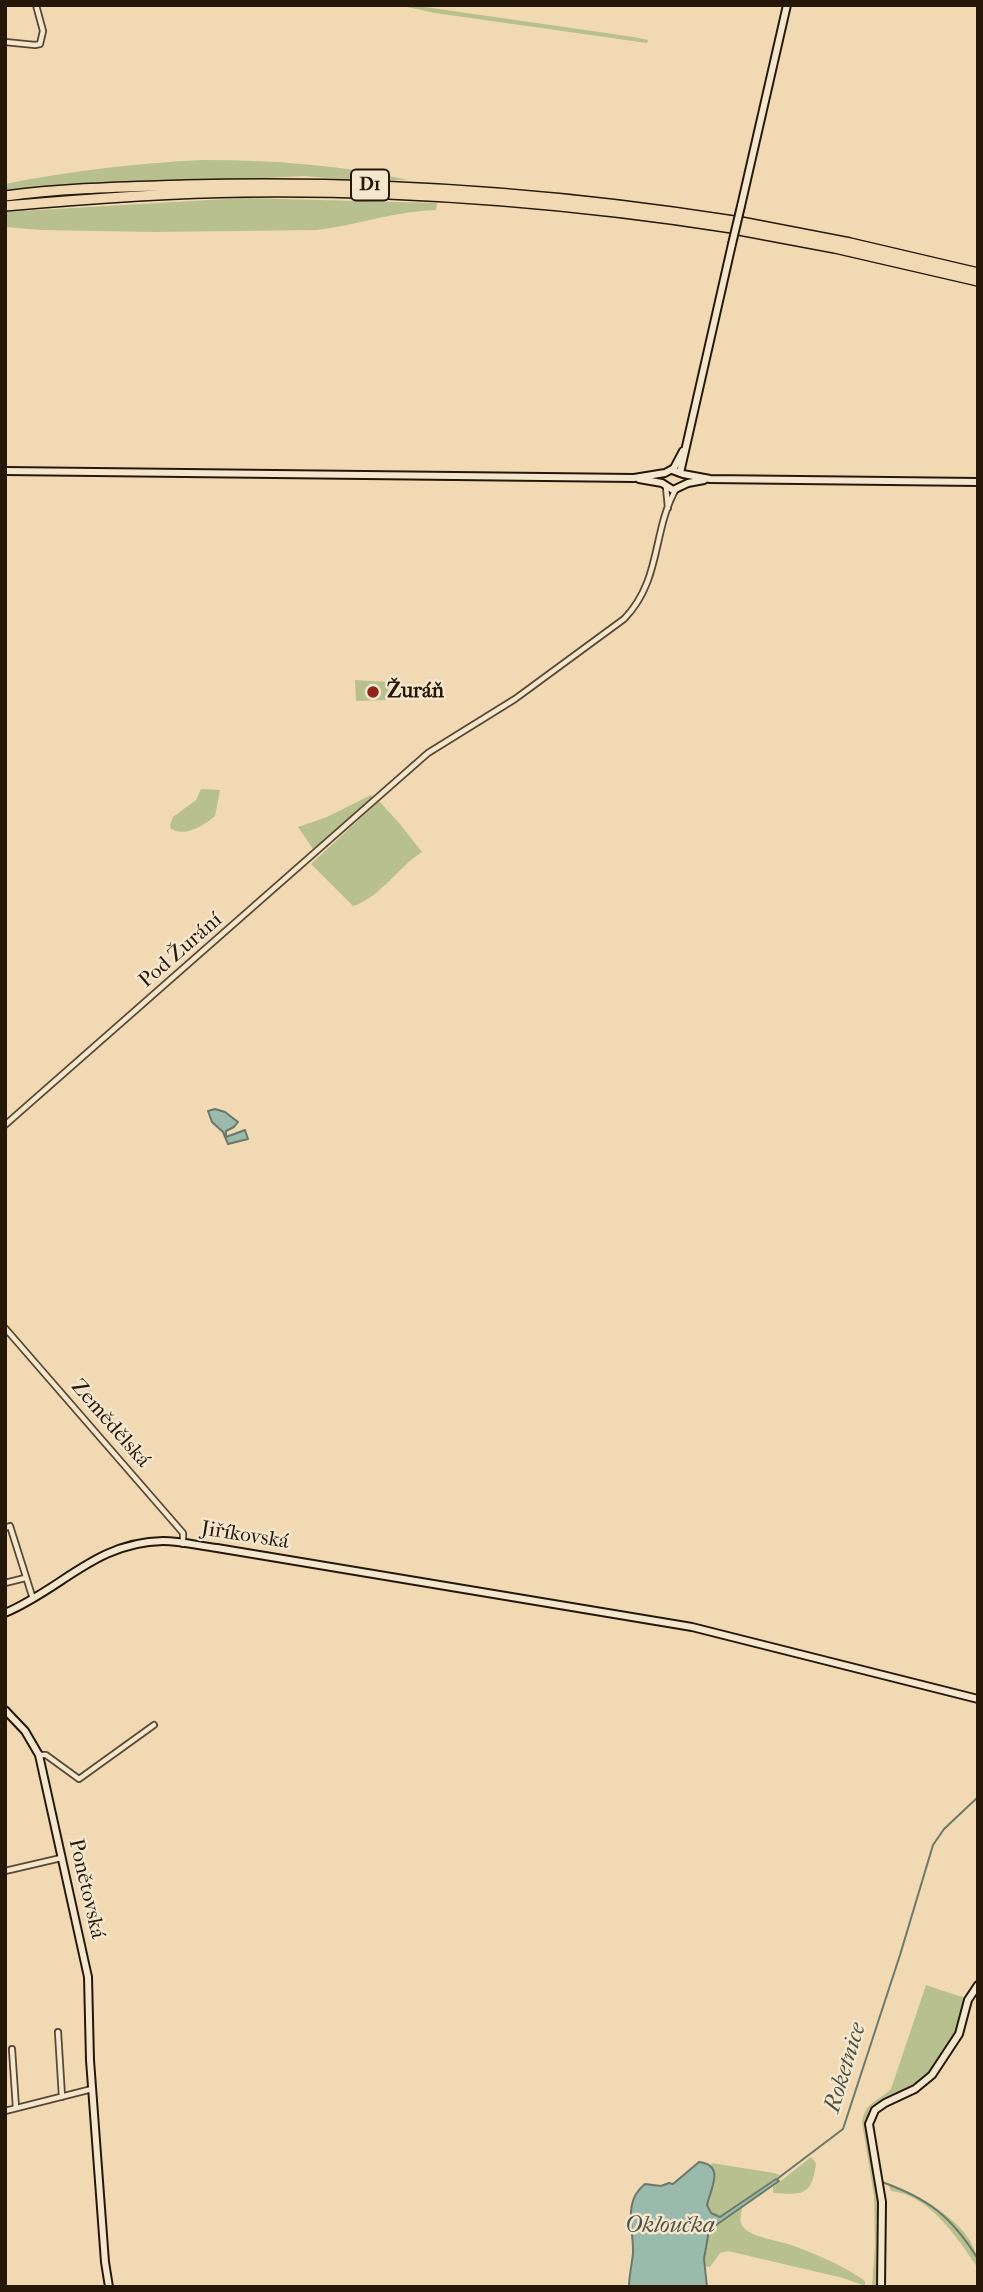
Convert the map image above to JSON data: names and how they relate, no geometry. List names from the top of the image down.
{
  "streets": {
    "highway": ["D1"],
    "street": [
      "Pod Žurání",
      "Zemědělská",
      "Jiříkovská",
      "Ponětovská"
    ]
  },
  "crossings": [
    ["Zemědělská", "Jiříkovská"]
  ],
  "water": ["Roketnice", "Okloučka"],
  "places": ["Žuráň"]
}
